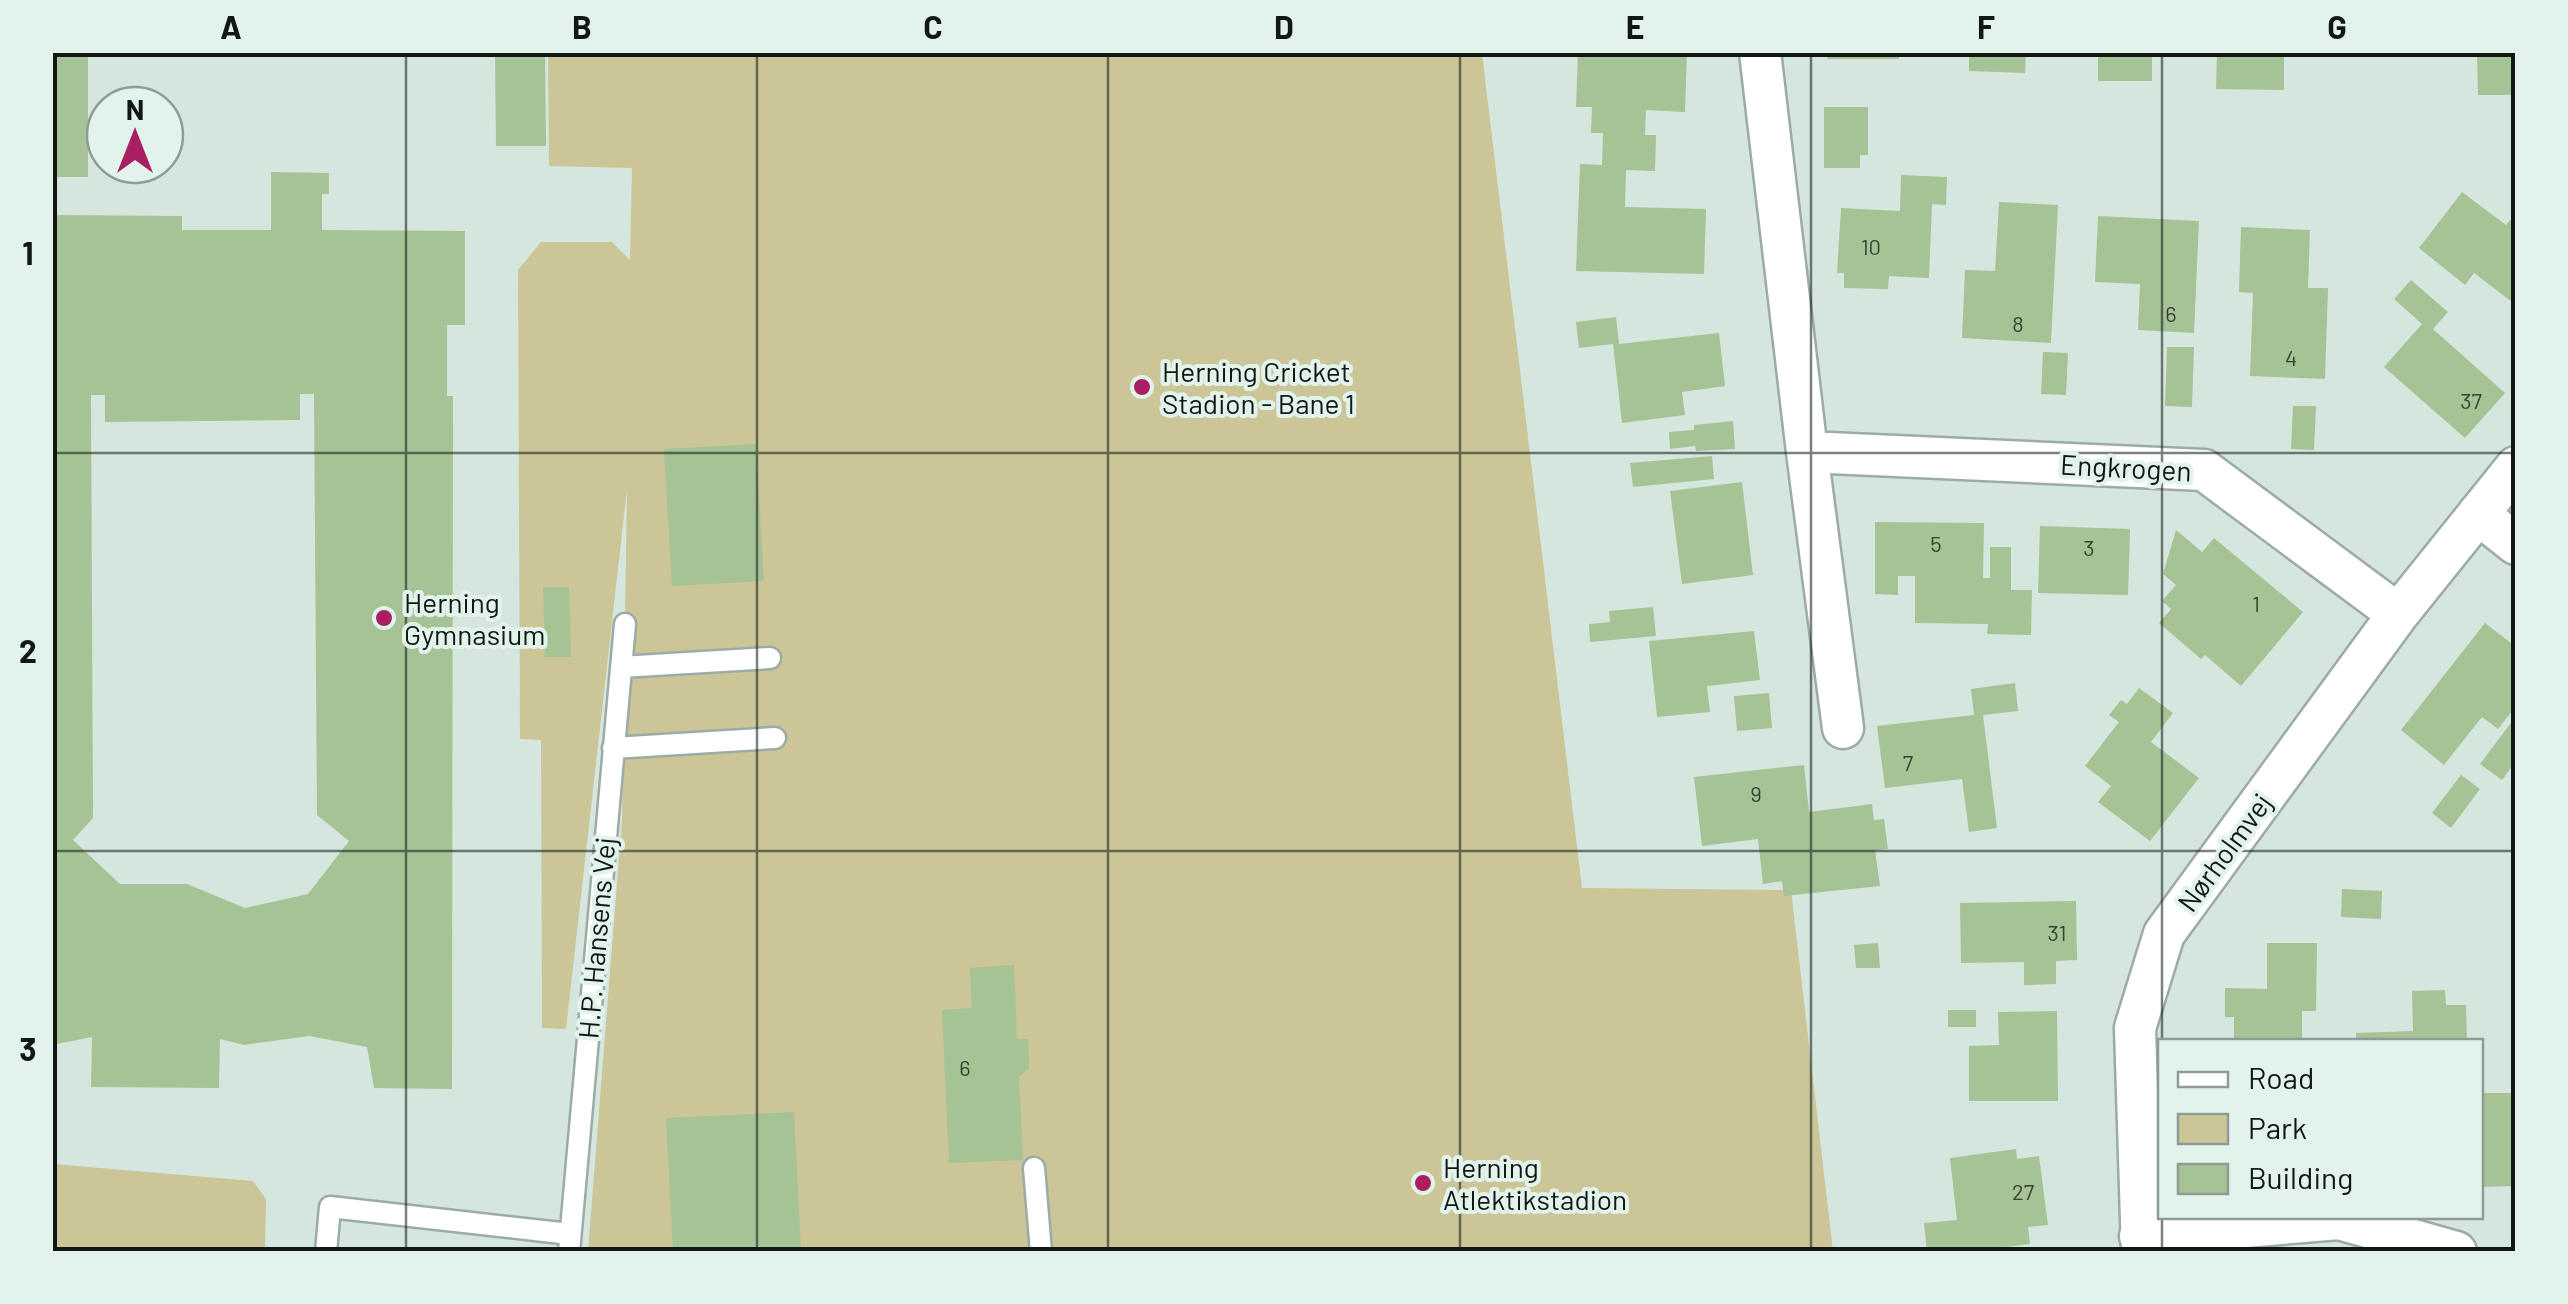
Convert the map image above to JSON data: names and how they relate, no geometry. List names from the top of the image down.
{
  "streets": {
    "street": ["Engkrogen", "Nørholmvej"],
    "lane": ["H.P. Hansens Vej"]
  },
  "crossings": [
    ["Engkrogen", "Nørholmvej"]
  ],
  "places": ["Herning Cricket Stadion - Bane 1", "Herning Gymnasium", "Herning Atlektikstadion"],
  "house_numbers": [
    "10",
    "6",
    "8",
    "4",
    "37",
    "5",
    "3",
    "1",
    "7",
    "9",
    "31",
    "6",
    "27"
  ],
  "legend": ["Road", "Park", "Building"],
  "north": "top",
  "grid": {
    "columns": [
      "A",
      "B",
      "C",
      "D",
      "E",
      "F",
      "G"
    ],
    "rows": ["1", "2", "3"]
  }
}
